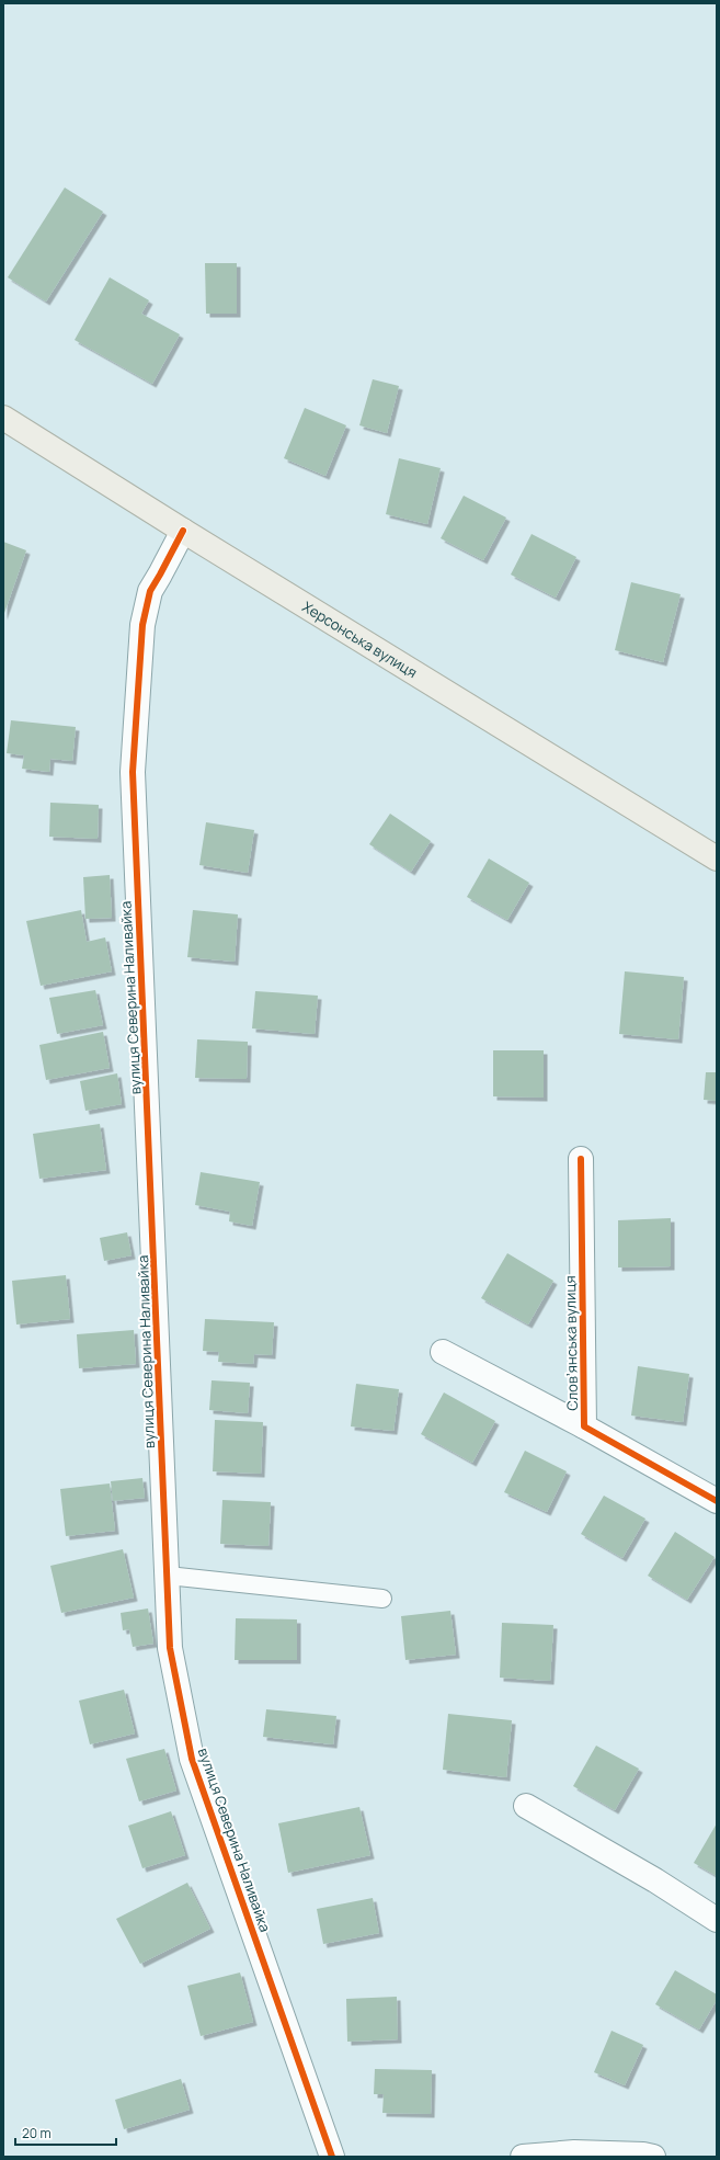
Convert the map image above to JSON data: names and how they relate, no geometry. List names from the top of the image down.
{
  "streets": {
    "main road": ["Херсонська вулиця"],
    "street": ["вулиця Северина Наливайка", "Словʼянська вулиця"]
  },
  "crossings": [
    ["Херсонська вулиця", "вулиця Северина Наливайка"]
  ],
  "scale_bar": "20 m"
}
